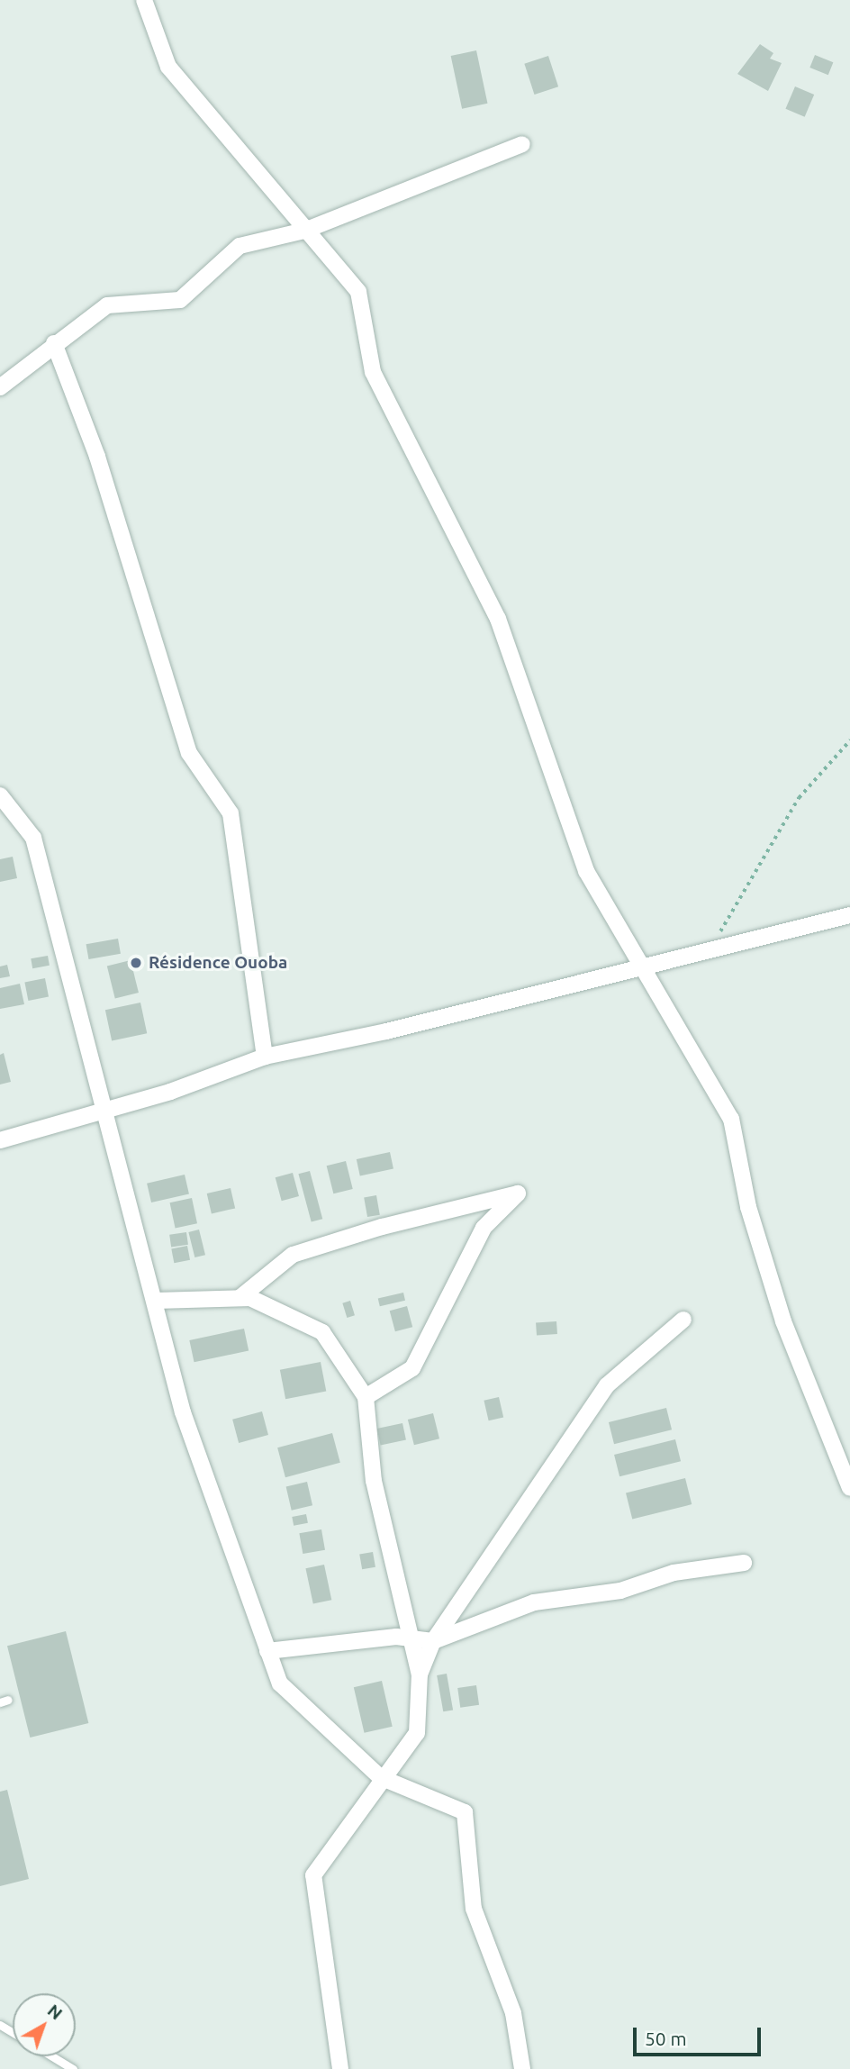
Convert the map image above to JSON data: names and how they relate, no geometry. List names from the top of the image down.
{
  "places": ["Résidence Ouoba"],
  "scale_bar": "50 m",
  "north": "top right"
}
